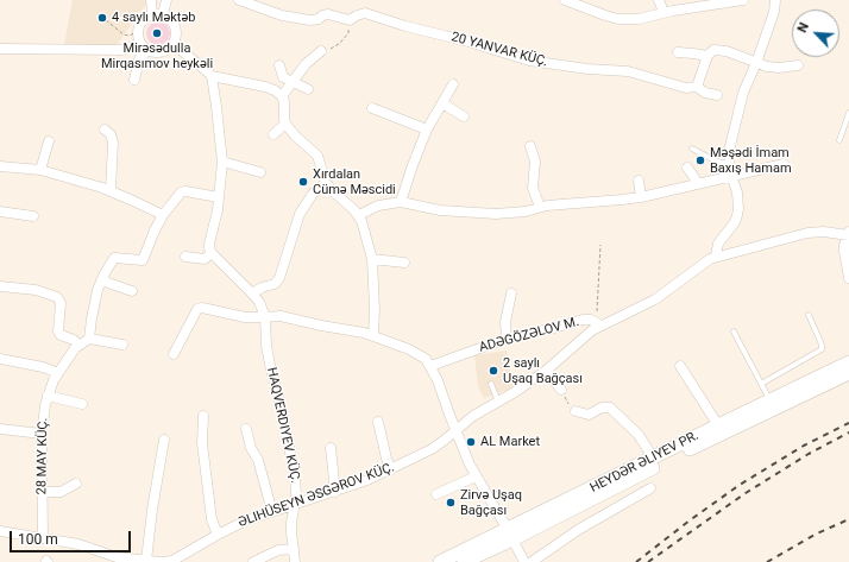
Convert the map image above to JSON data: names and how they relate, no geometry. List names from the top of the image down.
{
  "streets": {
    "main road": ["HEYDƏR ƏLIYEV PR."],
    "street": [
      "20 YANVAR KÜÇ.",
      "ADƏGÖZƏLOV M.",
      "HAQVERDIYEV KÜÇ.",
      "28 MAY KÜÇ.",
      "ƏLIHÜSEYN ƏSGƏROV KÜÇ."
    ]
  },
  "crossings": [
    ["ADƏGÖZƏLOV M.", "ƏLIHÜSEYN ƏSGƏROV KÜÇ."],
    ["HAQVERDIYEV KÜÇ.", "ƏLIHÜSEYN ƏSGƏROV KÜÇ."],
    ["28 MAY KÜÇ.", "ƏLIHÜSEYN ƏSGƏROV KÜÇ."]
  ],
  "places": [
    "4 saylı Məktəb",
    "Mirəsədulla Mirqasımov heykəli",
    "Məşədi İmam Baxış Hamam",
    "Xırdalan Cümə Məscidi",
    "2 saylı Uşaq Bağçası",
    "AL Market",
    "Zirvə Uşaq Bağçası"
  ],
  "scale_bar": "100 m",
  "north": "top left"
}
